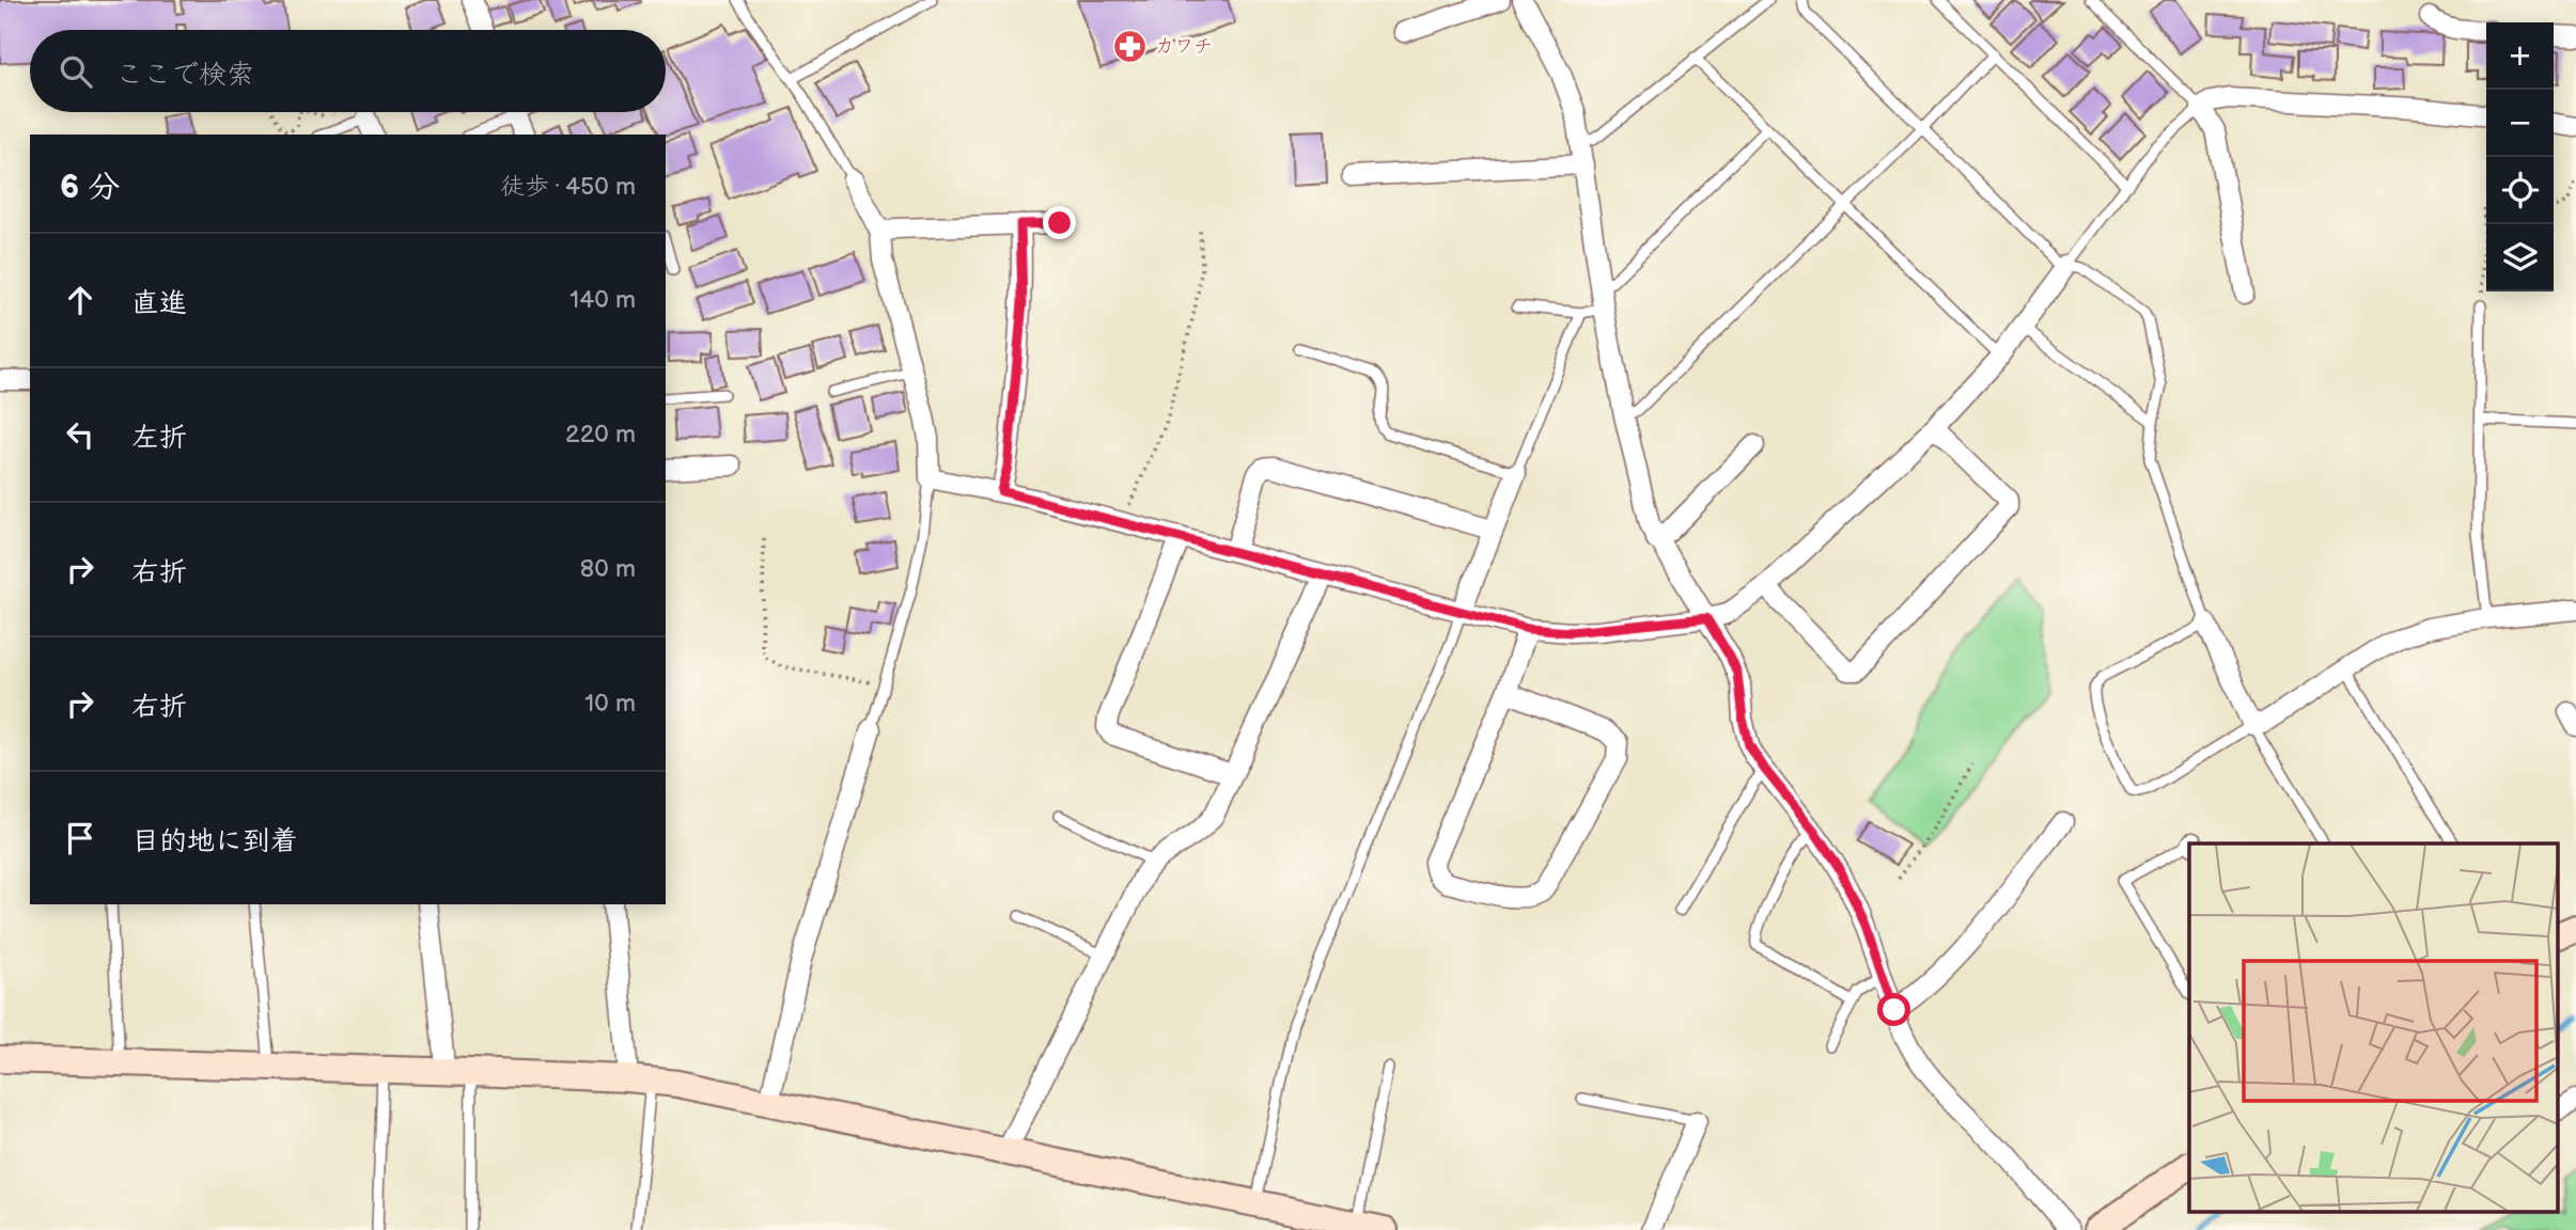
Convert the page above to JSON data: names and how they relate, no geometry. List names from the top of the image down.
{
  "places": {
    "pharmacy": ["カワチ"]
  },
  "page": {
    "map_buttons": ["+", "−"],
    "search": "ここで検索",
    "heading": ["6 分", "徒歩 · 450 m"],
    "list": [
      ["直進", "140 m"],
      ["左折", "220 m"],
      ["右折", "80 m"],
      ["右折", "10 m"],
      "目的地に到着"
    ]
  }
}
